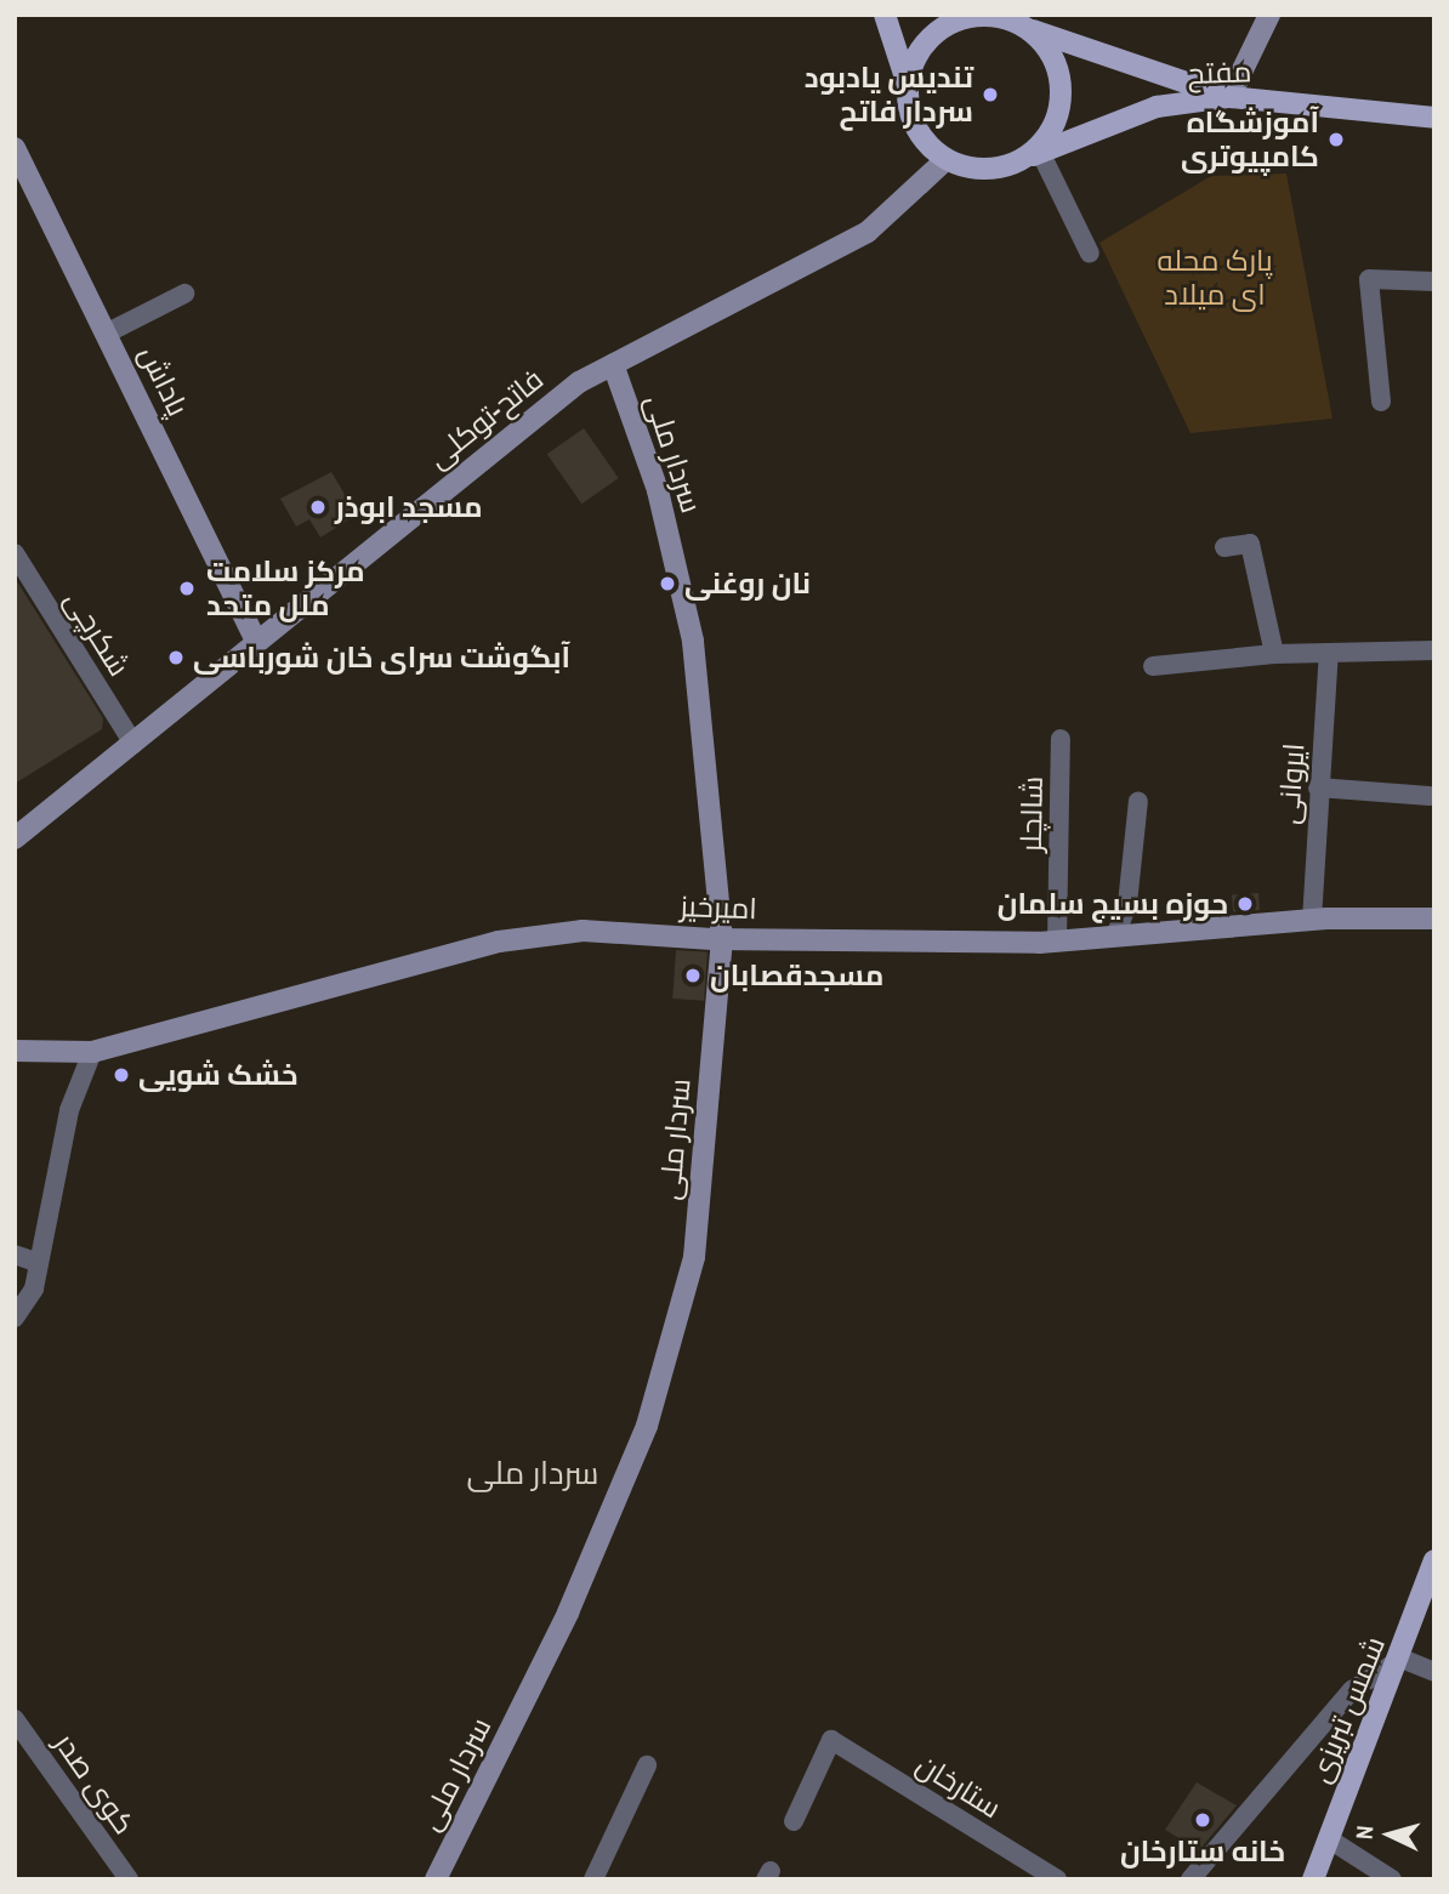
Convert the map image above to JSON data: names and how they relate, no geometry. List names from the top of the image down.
{
  "streets": {
    "main road": ["مفتح", "شمس تبریزی"],
    "street": [
      "پاداش",
      "فاتح-توکلی",
      "سردار ملی",
      "شکرچی",
      "ایروانی",
      "شالچلر",
      "امیرخیز",
      "کوی صدر",
      "ستارخان"
    ]
  },
  "crossings": [
    ["مفتح", "فاتح-توکلی"],
    ["پاداش", "فاتح-توکلی"],
    ["فاتح-توکلی", "سردار ملی"],
    ["فاتح-توکلی", "شکرچی"],
    ["سردار ملی", "امیرخیز"],
    ["ایروانی", "امیرخیز"],
    ["شالچلر", "امیرخیز"]
  ],
  "districts": ["سردار ملی"],
  "parks": ["پارک محله ای میلاد"],
  "places": [
    "تندیس یادبود سردار فاتح",
    "آموزشگاه کامپیوتری",
    "مسجد ابوذر",
    "نان روغنی",
    "مرکز سلامت ملل متحد",
    "آبگوشت سرای خان شورباسی",
    "حوزه بسیج سلمان",
    "مسجدقصابان",
    "خشک شویی",
    "خانه ستارخان"
  ],
  "north": "left"
}
